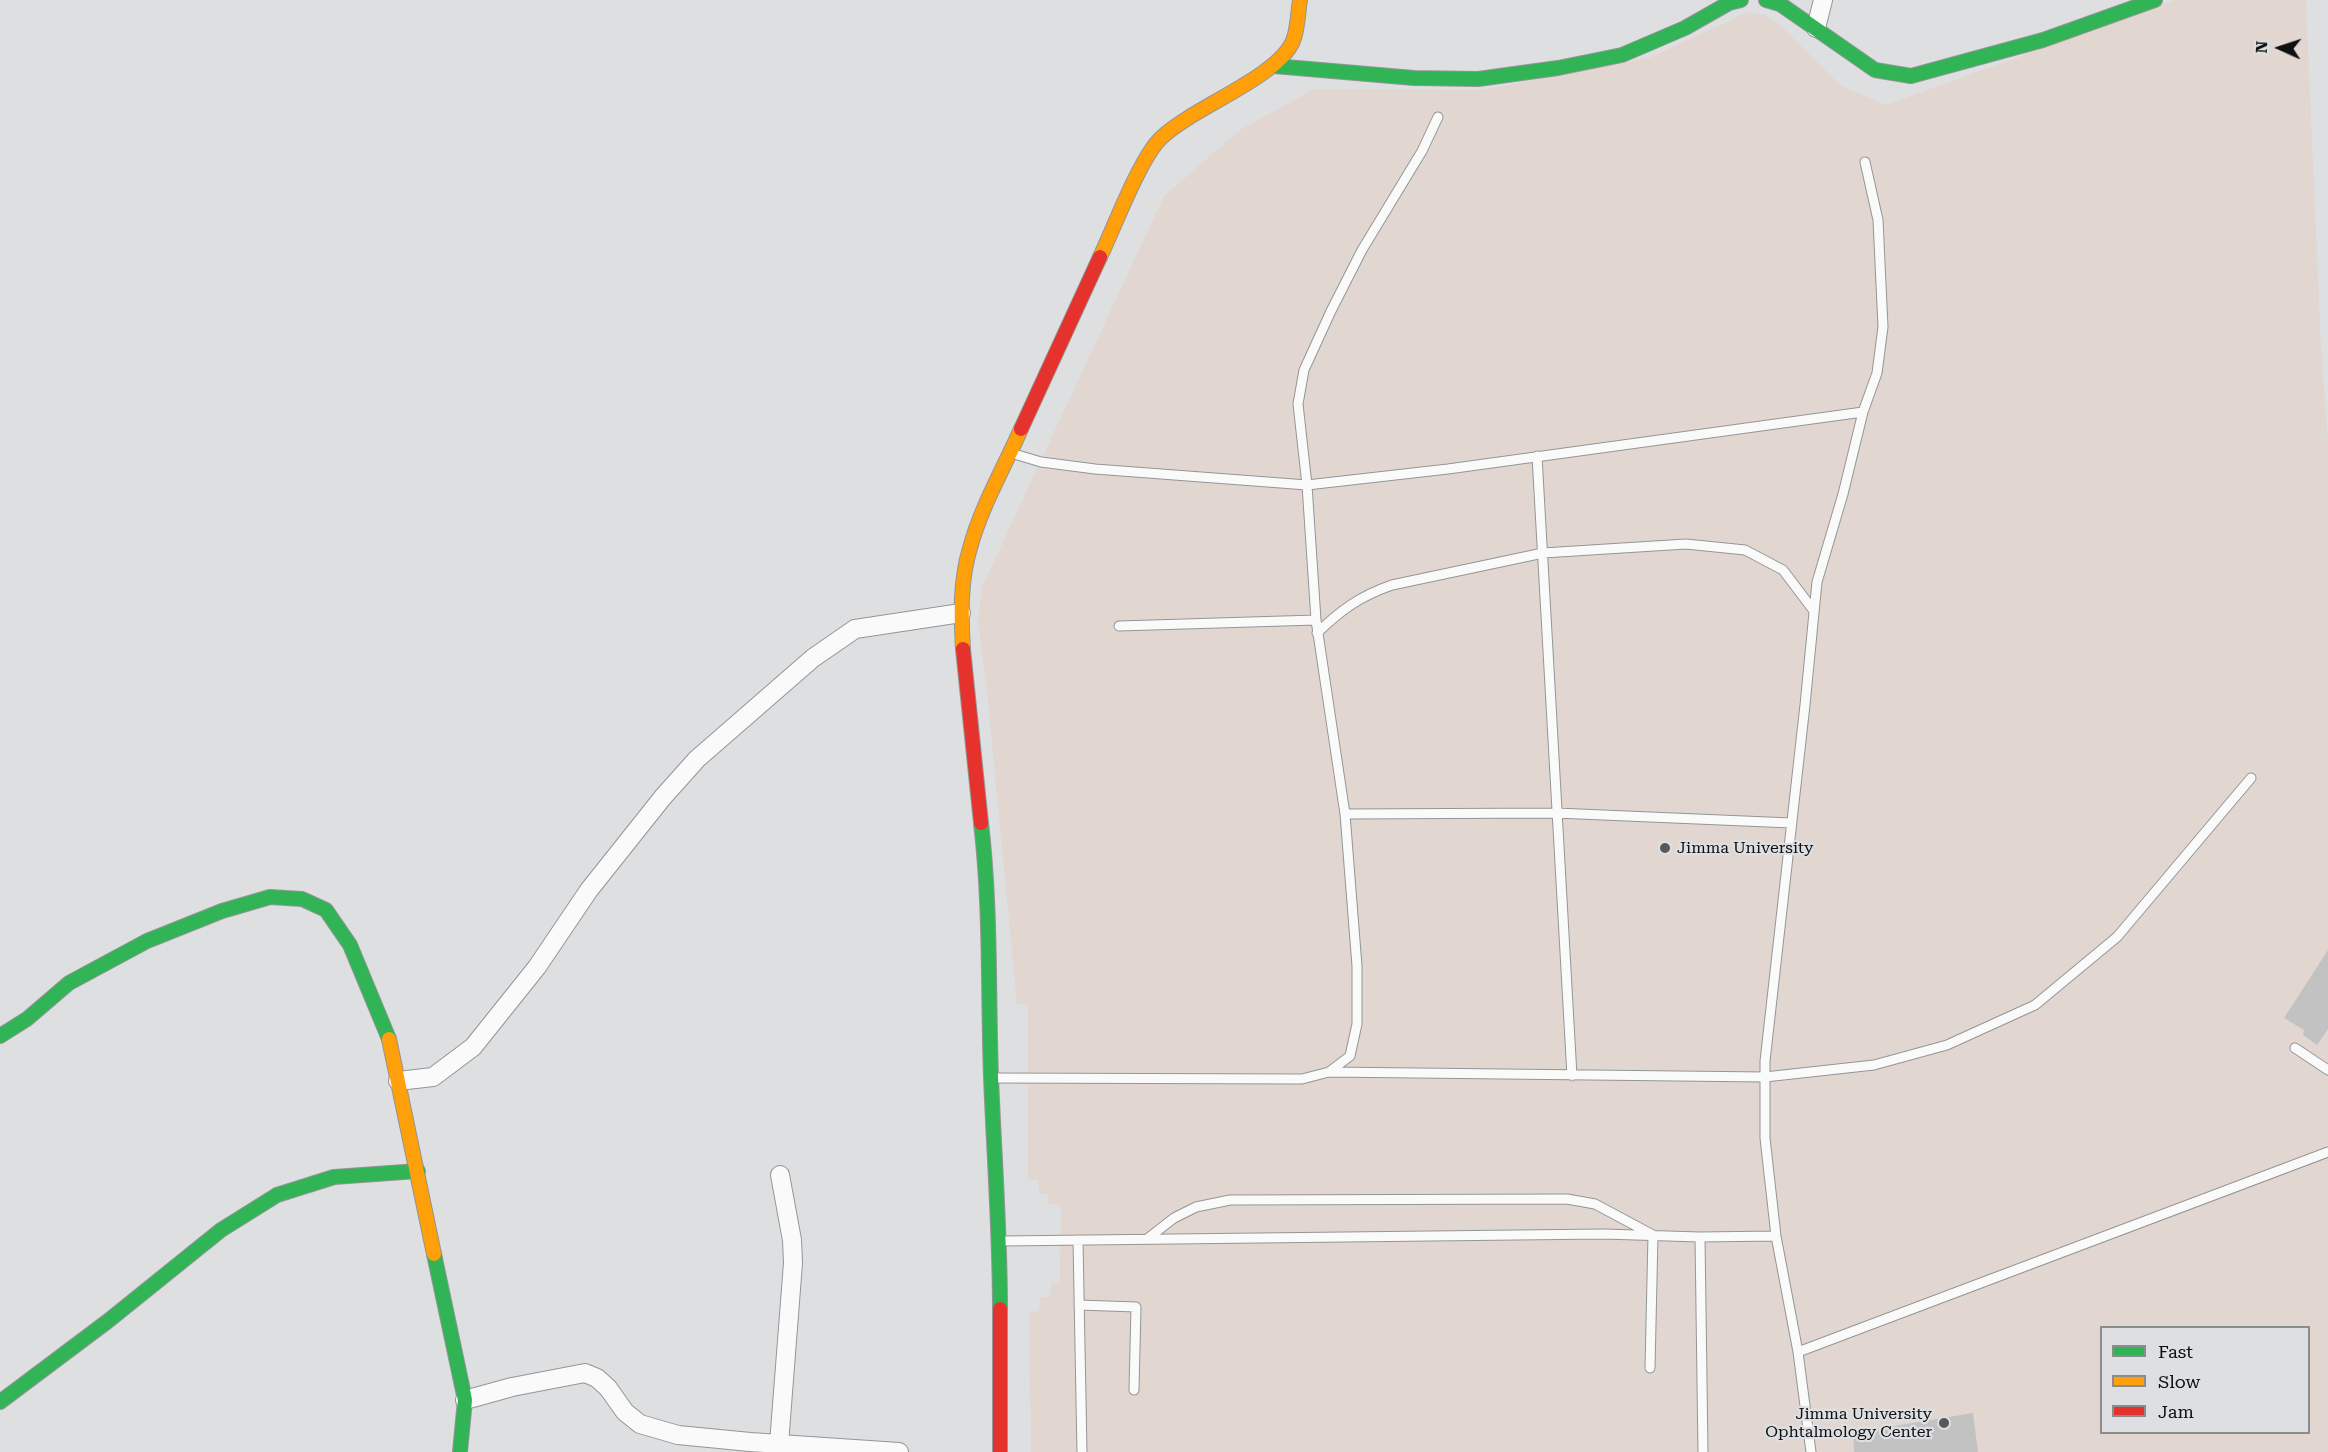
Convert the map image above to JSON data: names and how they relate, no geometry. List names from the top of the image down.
{
  "places": ["Jimma University", "Jimma University Ophtalmology Center"],
  "legend": ["Fast", "Slow", "Jam"],
  "north": "left"
}
